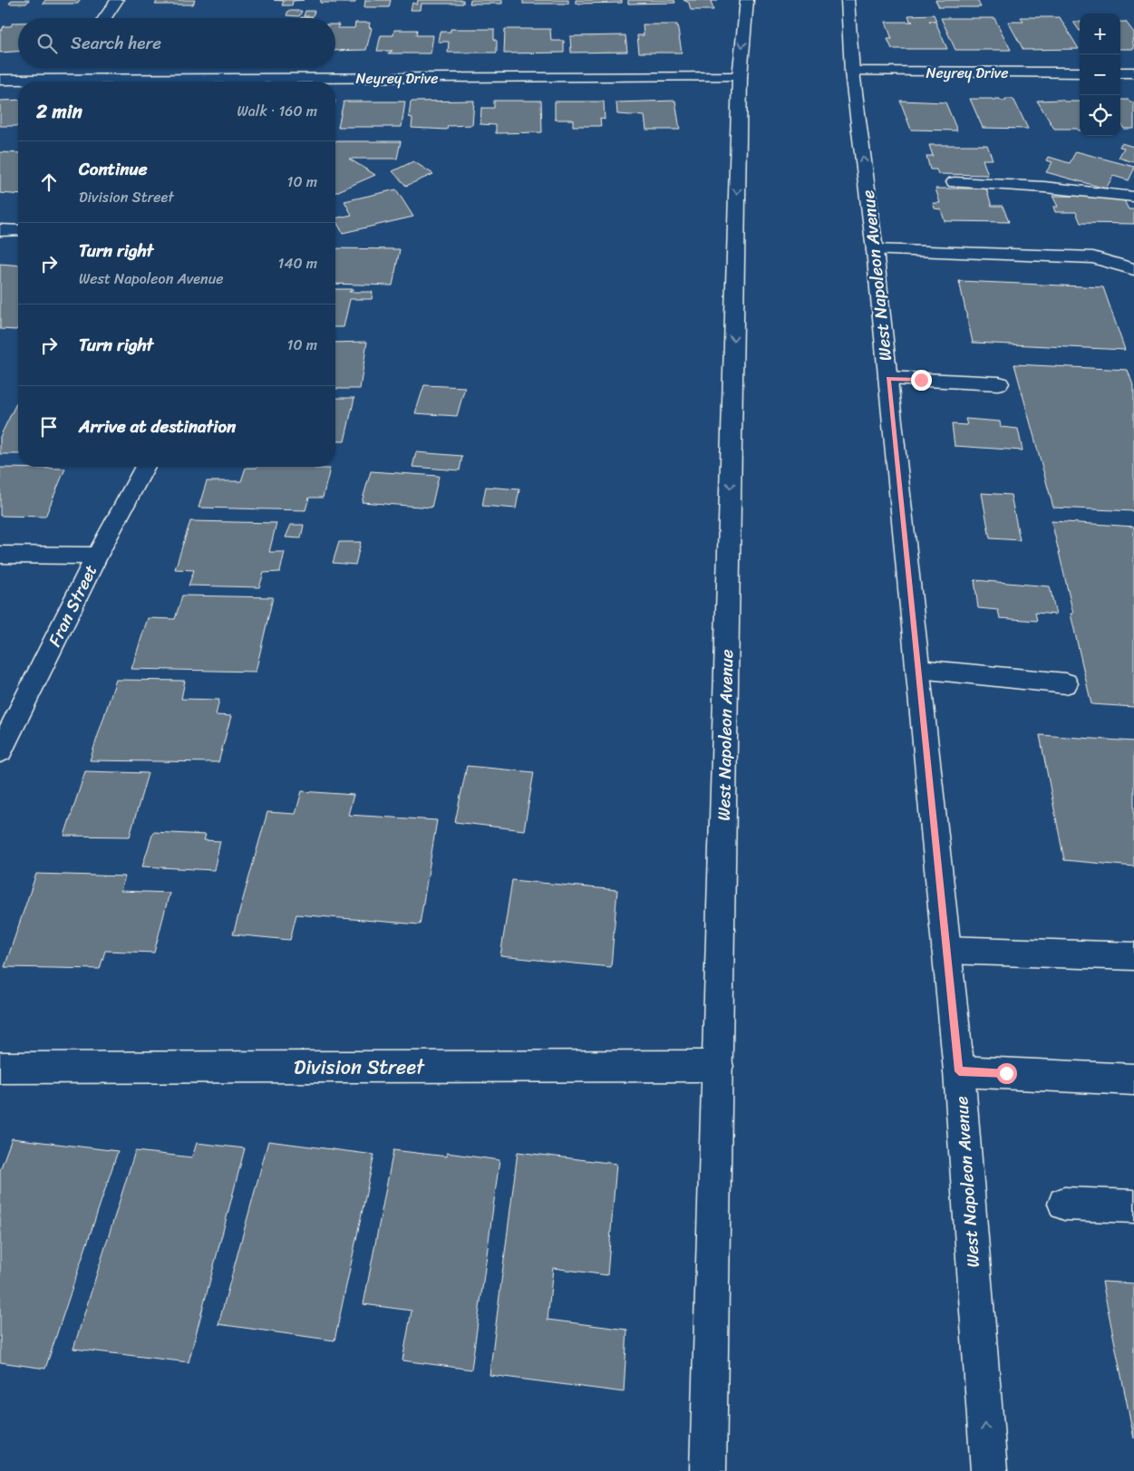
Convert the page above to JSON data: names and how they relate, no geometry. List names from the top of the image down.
{
  "streets": {
    "main road": [
      "Neyrey Drive",
      "West Napoleon Avenue",
      "Fran Street",
      "Division Street"
    ]
  },
  "crossings": [
    ["Neyrey Drive", "West Napoleon Avenue"],
    ["West Napoleon Avenue", "Division Street"]
  ],
  "page": {
    "map_buttons": ["+", "−"],
    "search": "Search here",
    "heading": ["2 min", "Walk · 160 m"],
    "list": [
      ["Continue", "Division Street", "10 m"],
      ["Turn right", "West Napoleon Avenue", "140 m"],
      ["Turn right", "10 m"],
      "Arrive at destination"
    ]
  }
}
